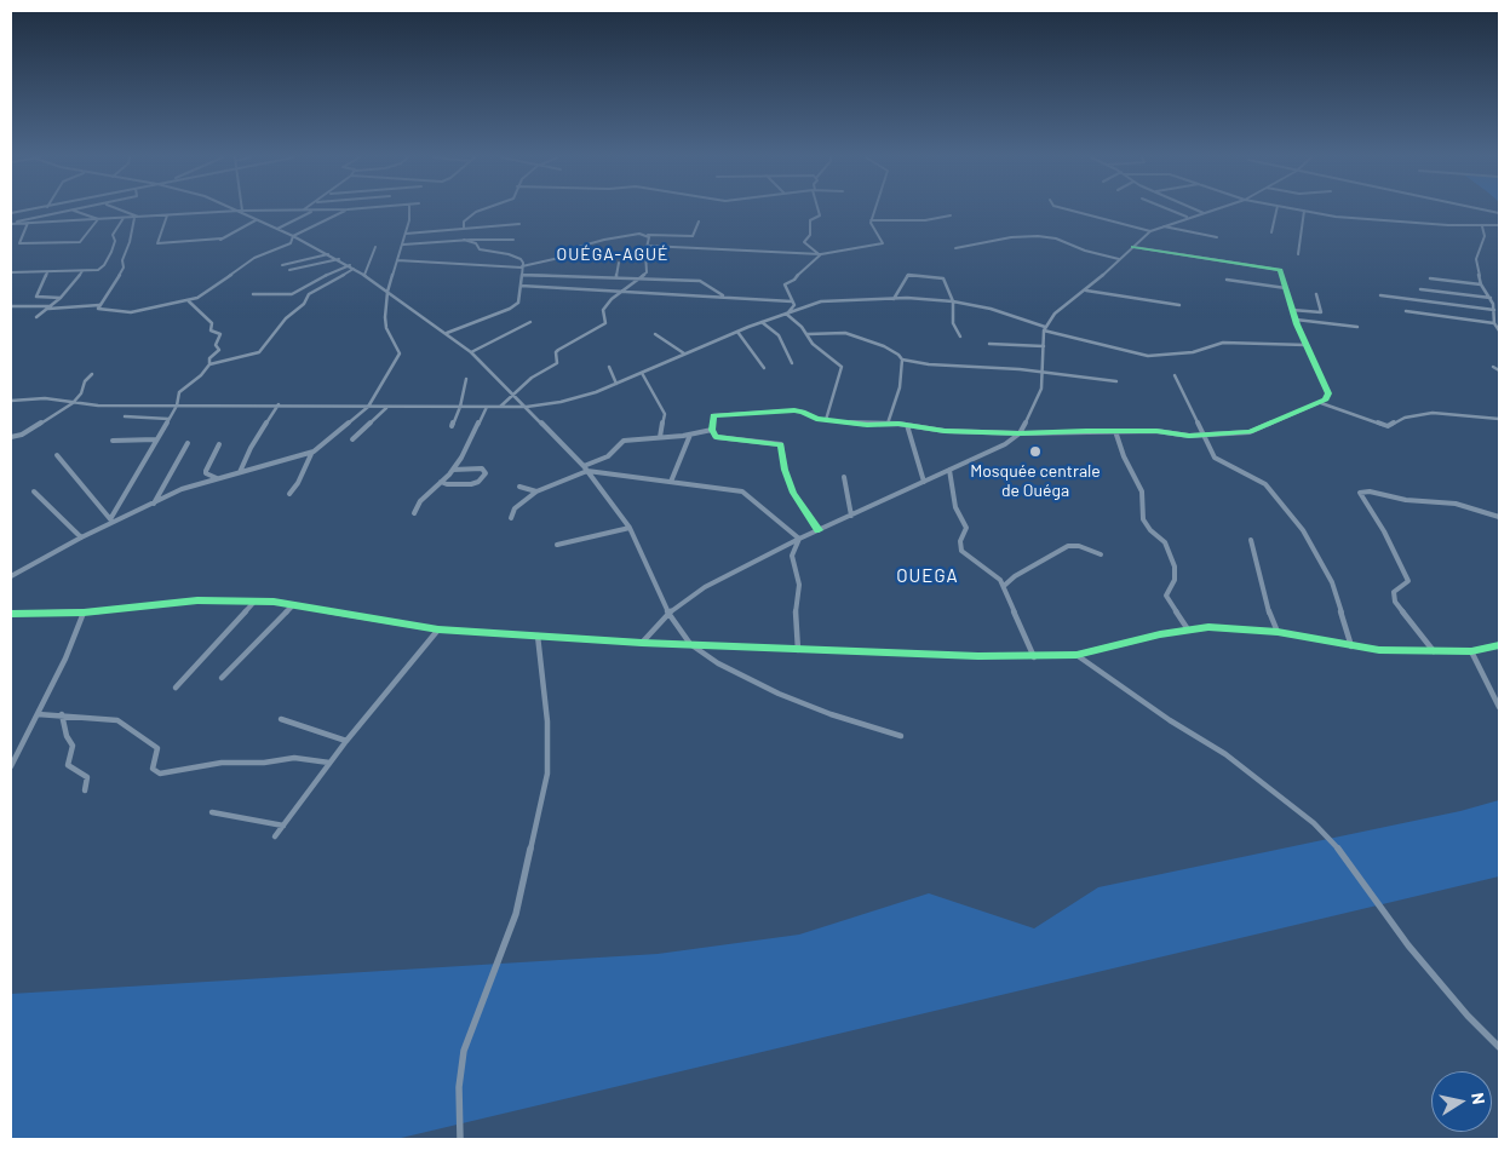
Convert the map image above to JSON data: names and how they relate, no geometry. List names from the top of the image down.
{
  "districts": ["OUÉGA-AGUÉ", "OUEGA"],
  "places": ["Mosquée centrale de Ouéga"],
  "north": "right"
}
